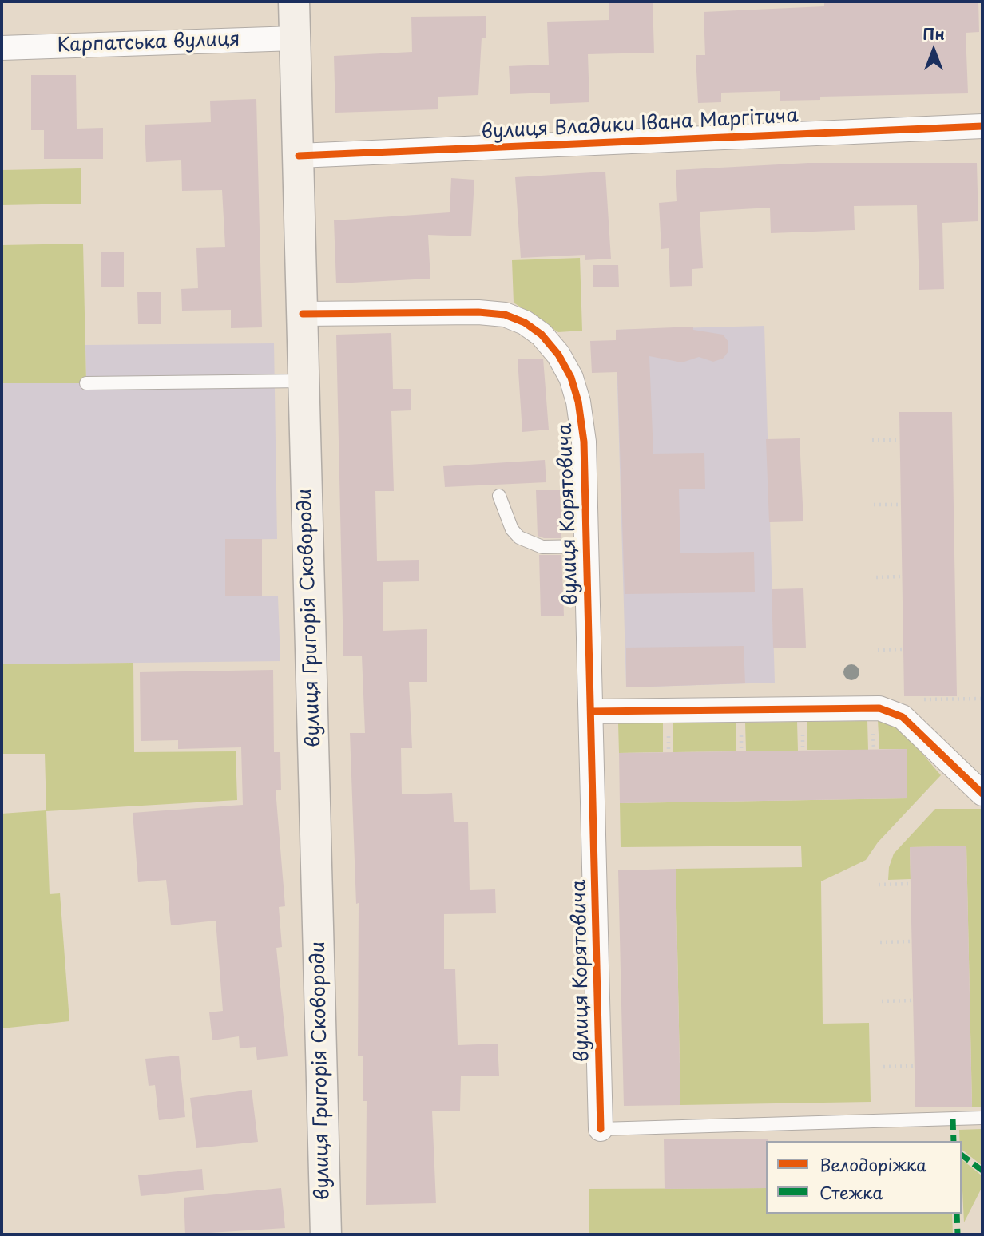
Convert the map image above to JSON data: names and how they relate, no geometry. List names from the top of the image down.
{
  "streets": {
    "main road": ["вулиця Григорія Сковороди"],
    "street": ["Карпатська вулиця", "вулиця Владики Івана Маргітича", "вулиця Корятовича"]
  },
  "crossings": [
    ["Карпатська вулиця", "вулиця Григорія Сковороди"],
    ["вулиця Владики Івана Маргітича", "вулиця Григорія Сковороди"],
    ["вулиця Корятовича", "вулиця Григорія Сковороди"]
  ],
  "legend": ["Велодоріжка", "Стежка"],
  "north": "top"
}
